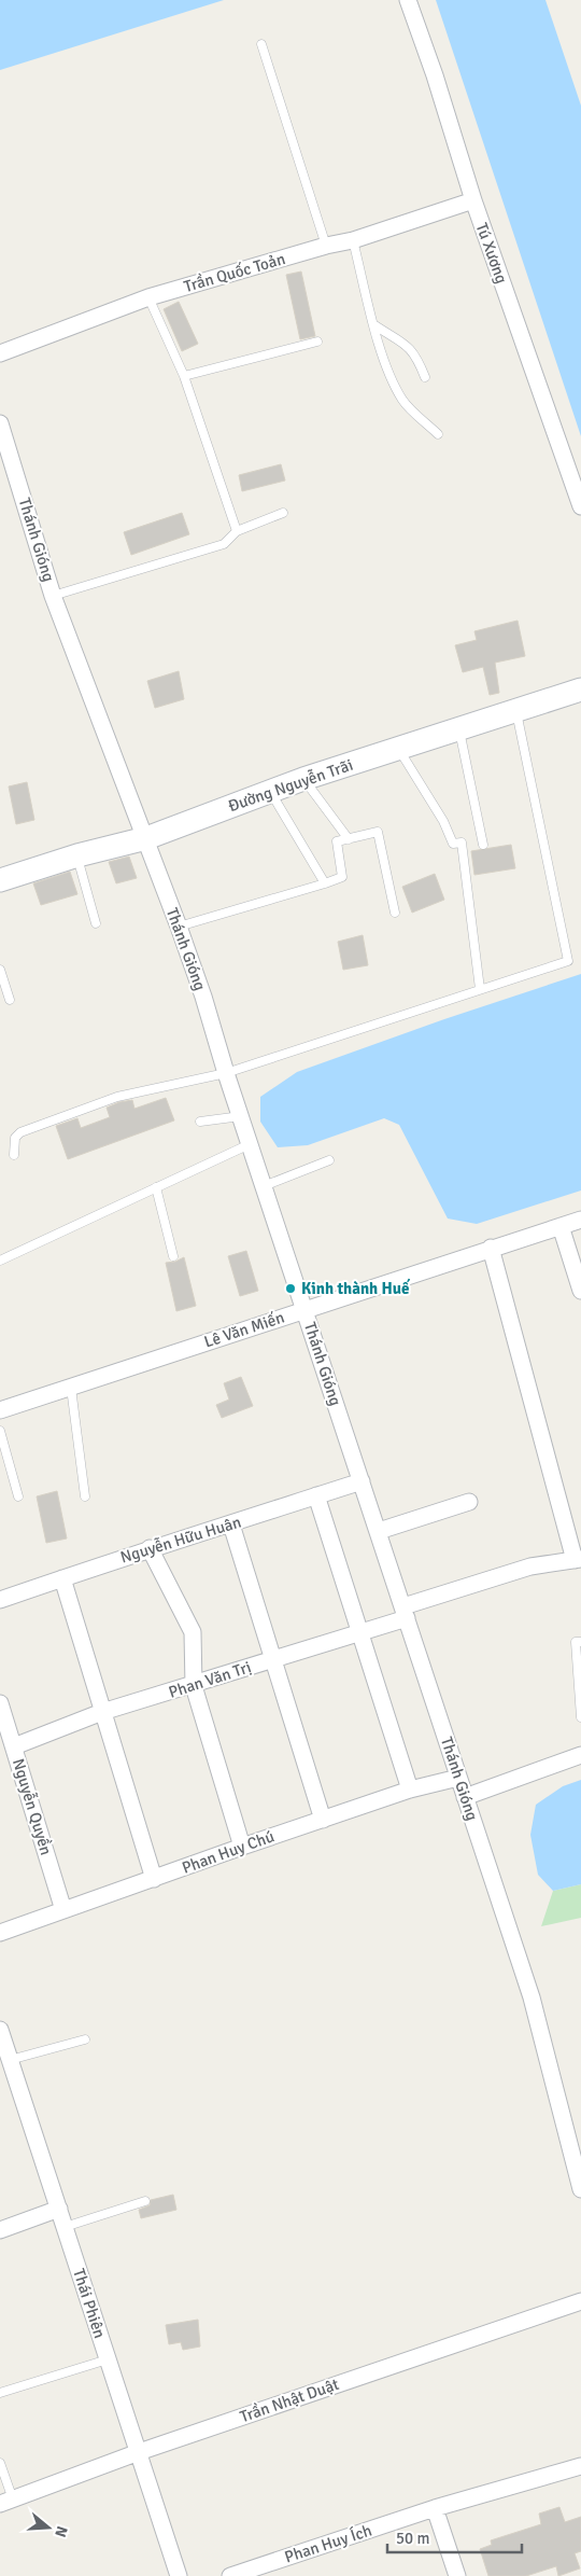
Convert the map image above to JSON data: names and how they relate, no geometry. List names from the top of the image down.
{
  "streets": {
    "main road": ["Đường Nguyễn Trãi"],
    "street": [
      "Tú Xương",
      "Trần Quốc Toản",
      "Thánh Gióng",
      "Lê Văn Miến",
      "Nguyễn Hữu Huân",
      "Phan Văn Trị",
      "Nguyễn Quyền",
      "Phan Huy Chú",
      "Thái Phiên",
      "Trần Nhật Duật",
      "Phan Huy Ích"
    ]
  },
  "crossings": [
    ["Tú Xương", "Trần Quốc Toản"],
    ["Thánh Gióng", "Đường Nguyễn Trãi"],
    ["Thánh Gióng", "Lê Văn Miến"],
    ["Thánh Gióng", "Nguyễn Hữu Huân"],
    ["Thánh Gióng", "Phan Văn Trị"],
    ["Thánh Gióng", "Phan Huy Chú"],
    ["Phan Văn Trị", "Nguyễn Quyền"],
    ["Nguyễn Quyền", "Phan Huy Chú"],
    ["Thái Phiên", "Trần Nhật Duật"]
  ],
  "places": ["Kinh thành Huế"],
  "scale_bar": "50 m",
  "north": "right"
}
